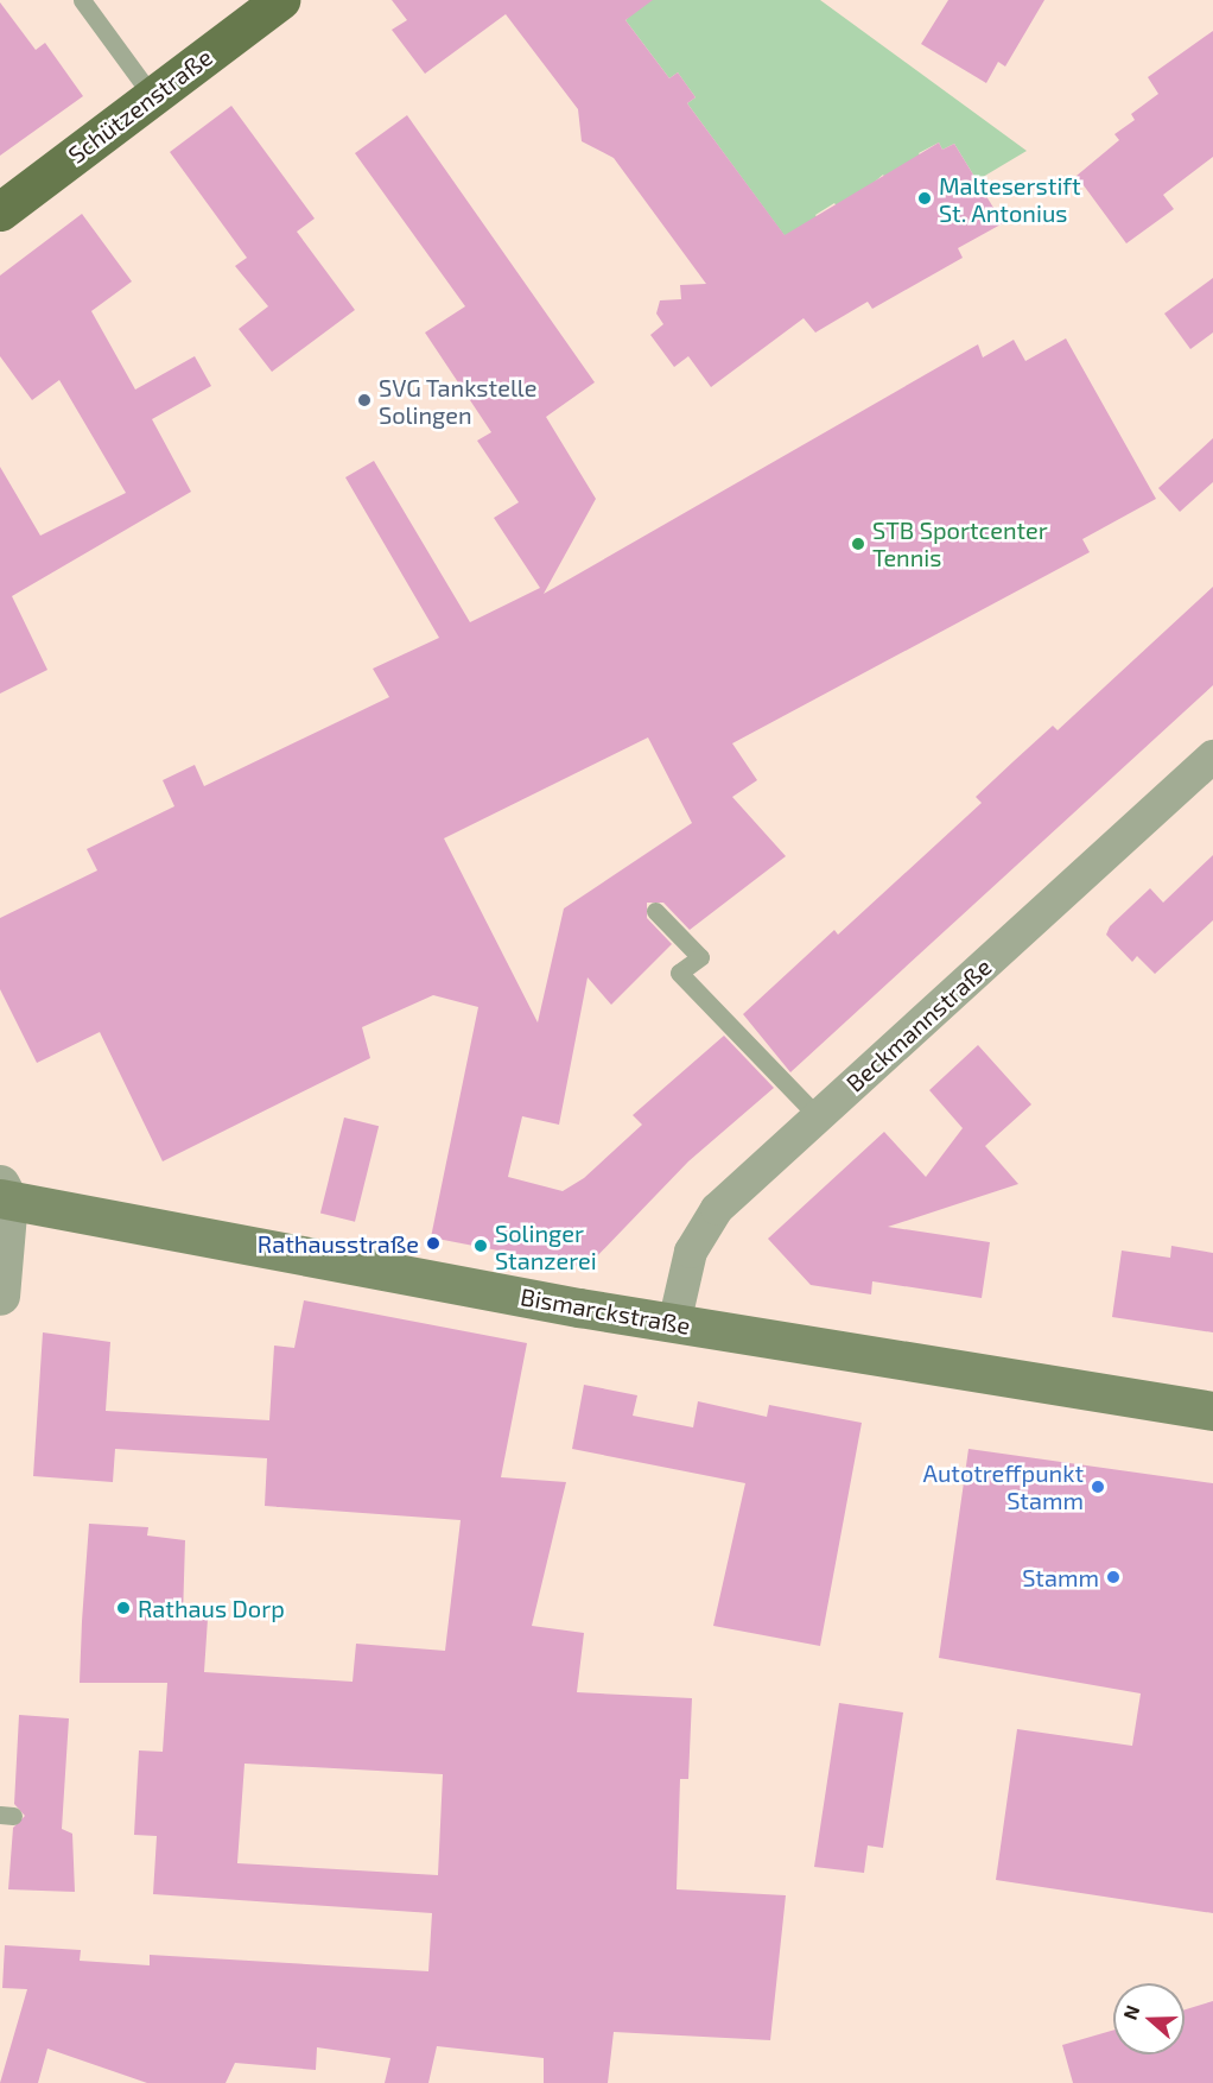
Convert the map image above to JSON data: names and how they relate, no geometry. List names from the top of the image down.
{
  "streets": {
    "main road": ["Schützenstraße", "Bismarckstraße"],
    "street": ["Beckmannstraße"]
  },
  "crossings": [
    ["Beckmannstraße", "Bismarckstraße"]
  ],
  "places": [
    "Malteserstift St. Antonius",
    "SVG Tankstelle Solingen",
    "STB Sportcenter Tennis",
    "Rathausstraße",
    "Solinger Stanzerei",
    "Autotreffpunkt Stamm",
    "Stamm",
    "Rathaus Dorp"
  ],
  "north": "left"
}
